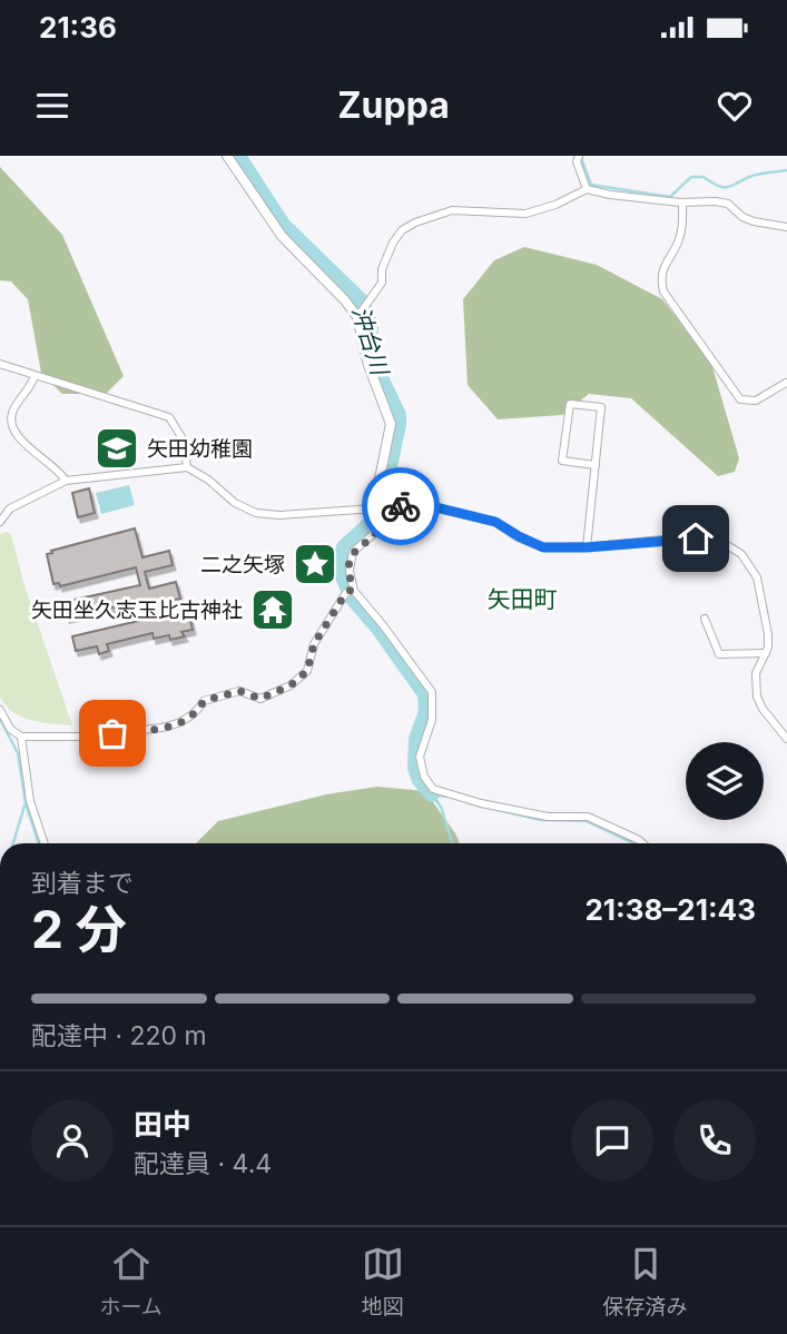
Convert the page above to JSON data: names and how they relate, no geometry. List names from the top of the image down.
{
  "districts": ["矢田町"],
  "water": ["沖台川"],
  "places": {
    "school or university": ["矢田幼稚園"],
    "place": ["二之矢塚"],
    "temple": ["矢田坐久志玉比古神社"]
  },
  "page": {
    "status": "21:36",
    "header": "Zuppa",
    "heading": ["2 分", "到着まで", "21:38–21:43"],
    "panel": ["田中", "配達員 · 4.4"],
    "bar": "配達中 · 220 m",
    "tabs": ["ホーム", "地図", "保存済み"]
  }
}
